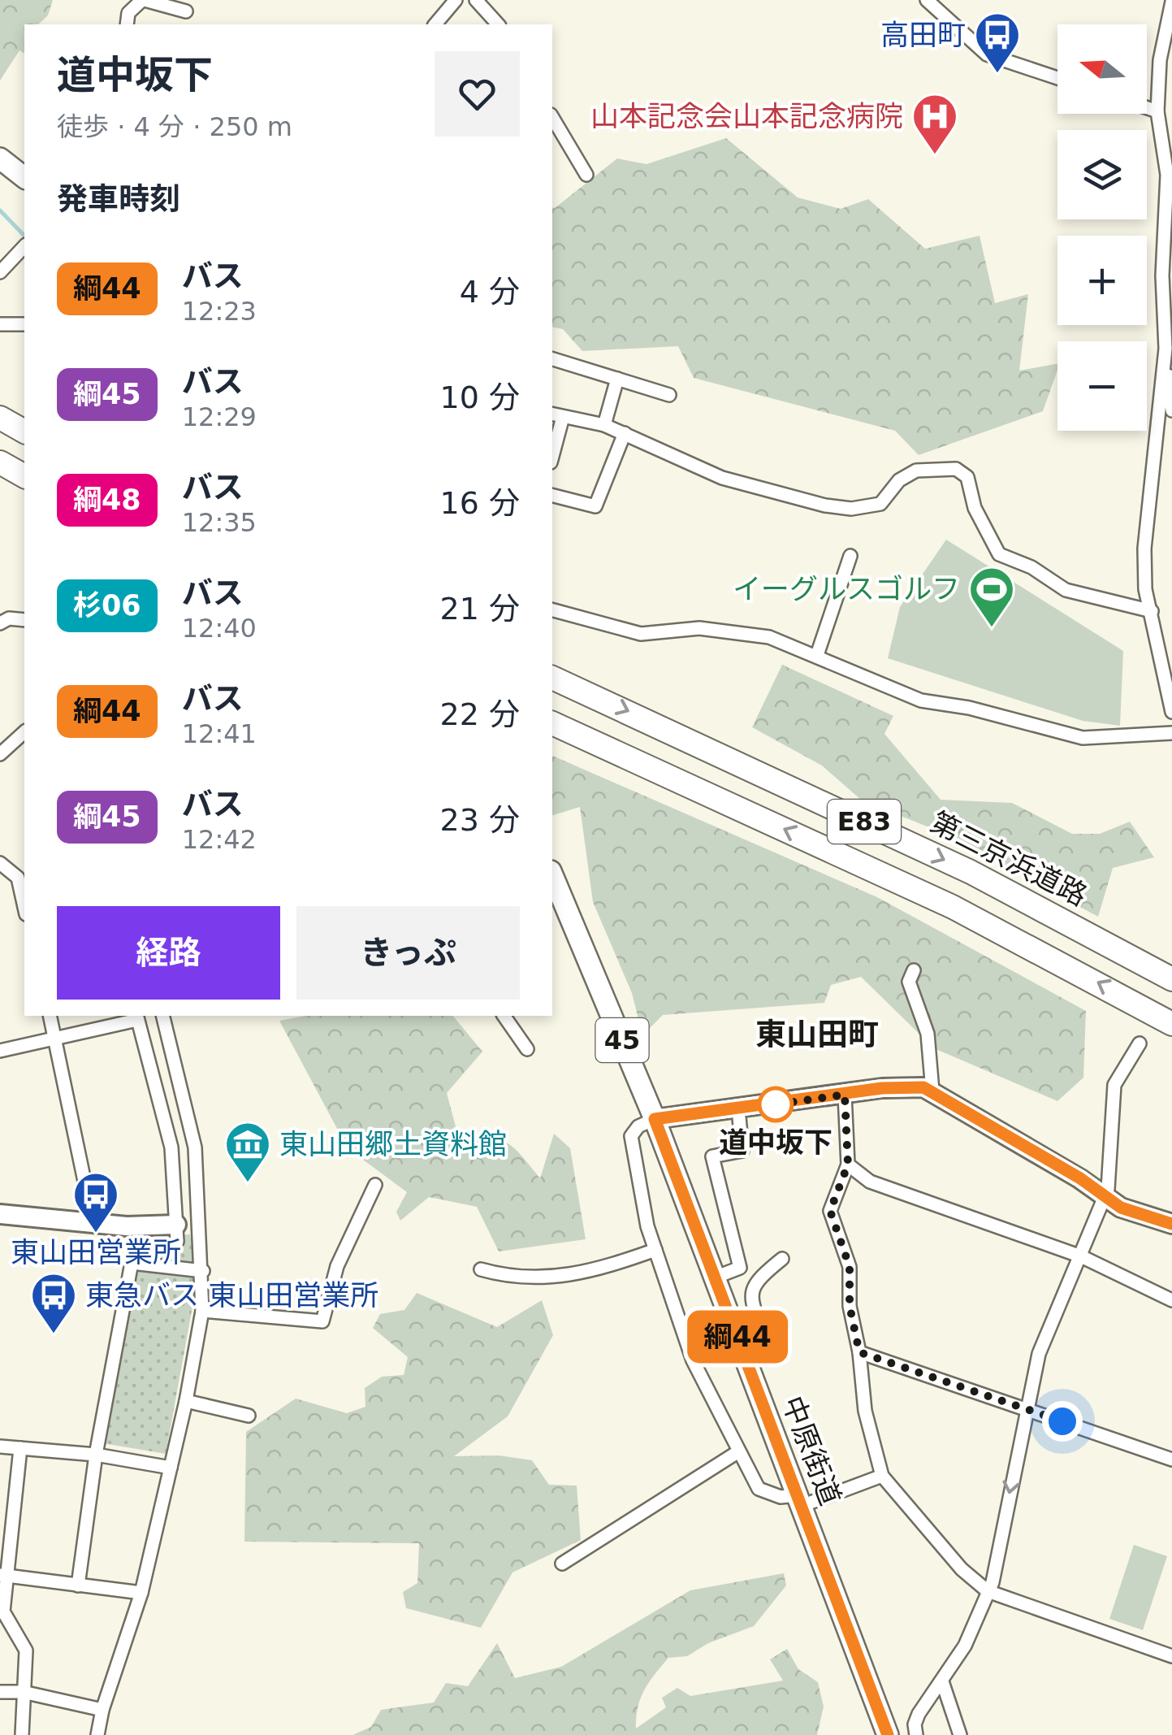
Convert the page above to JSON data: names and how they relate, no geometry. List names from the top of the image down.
{
  "streets": {
    "highway": ["E83", "第三京浜道路"],
    "main road": ["45", "中原街道"]
  },
  "districts": ["東山田町"],
  "places": {
    "bus stop": ["高田町", "東山田営業所", "東急バス 東山田営業所"],
    "hospital": ["山本記念会山本記念病院"],
    "sports": ["イーグルスゴルフ"],
    "other": ["道中坂下"],
    "museum": ["東山田郷土資料館"]
  },
  "lines": ["bus line 綱44"],
  "north": "left",
  "page": {
    "on_map": "綱44",
    "map_buttons": ["+", "−"],
    "heading": [
      ["道中坂下", "徒歩 · 4 分 · 250 m"],
      "発車時刻"
    ],
    "list": [
      {
        "mark": "綱44",
        "name": "バス",
        "note": "12:23",
        "value": "4 分"
      },
      {
        "mark": "綱45",
        "name": "バス",
        "note": "12:29",
        "value": "10 分"
      },
      {
        "mark": "綱48",
        "name": "バス",
        "note": "12:35",
        "value": "16 分"
      },
      {
        "mark": "杉06",
        "name": "バス",
        "note": "12:40",
        "value": "21 分"
      },
      {
        "mark": "綱44",
        "name": "バス",
        "note": "12:41",
        "value": "22 分"
      },
      {
        "mark": "綱45",
        "name": "バス",
        "note": "12:42",
        "value": "23 分"
      }
    ],
    "buttons": ["経路", "きっぷ"]
  }
}
